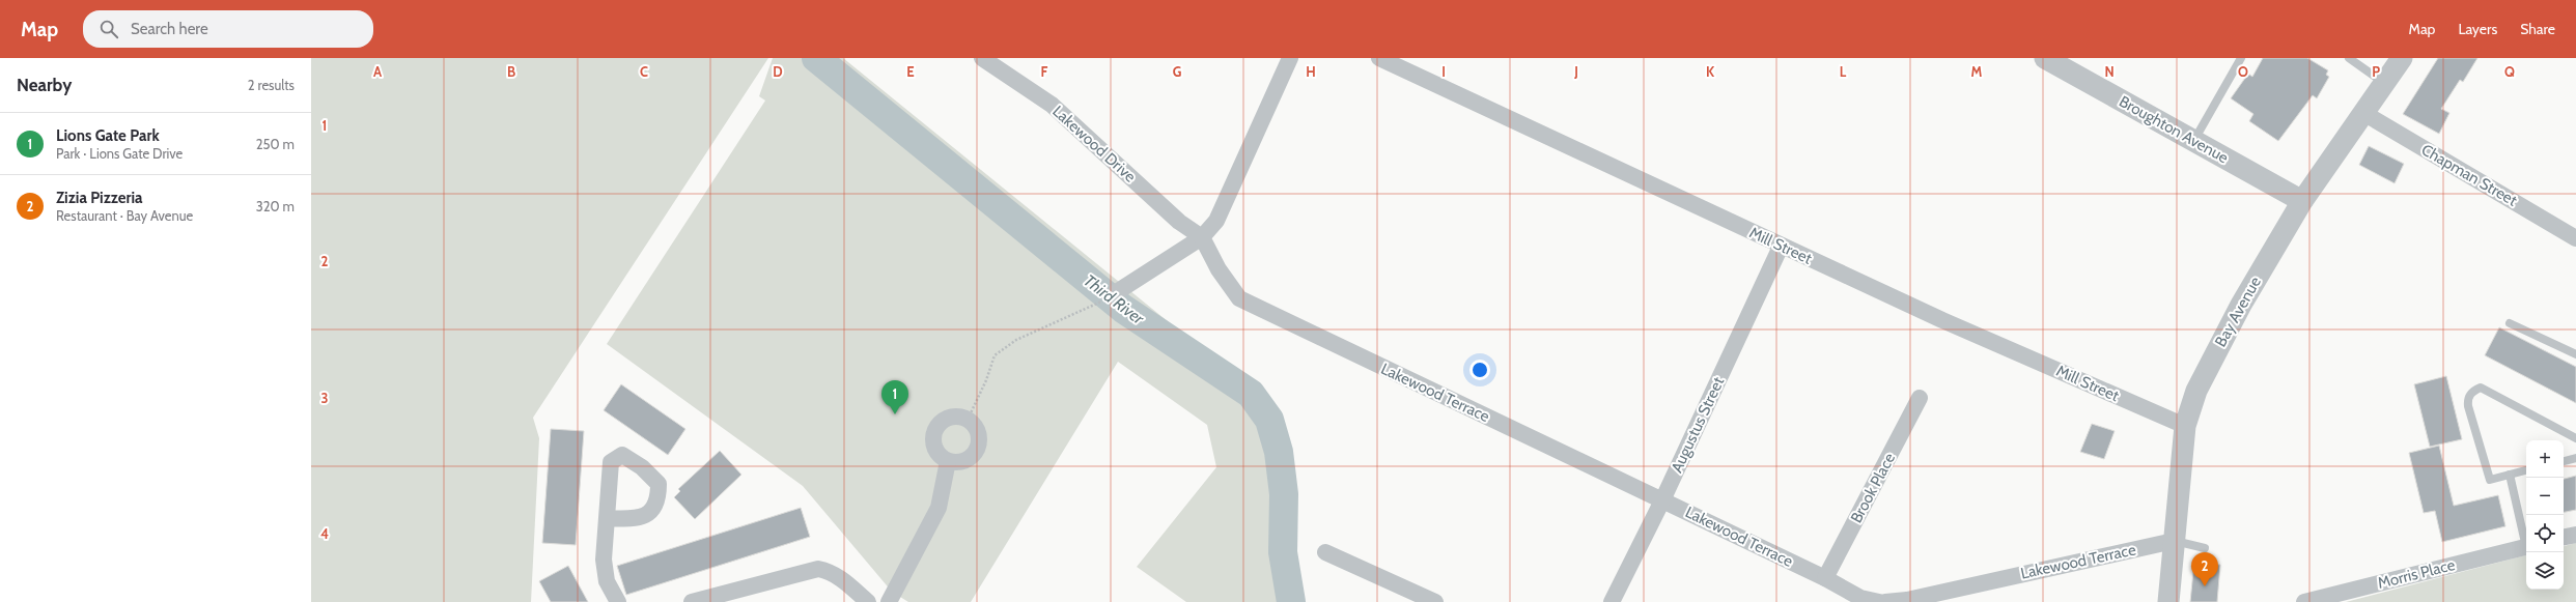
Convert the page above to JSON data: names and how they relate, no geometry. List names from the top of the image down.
{
  "streets": {
    "street": [
      "Broughton Avenue",
      "Lakewood Drive",
      "Chapman Street",
      "Mill Street",
      "Bay Avenue",
      "Lakewood Terrace",
      "Augustus Street",
      "Brook Place",
      "Morris Place"
    ]
  },
  "crossings": [
    ["Broughton Avenue", "Bay Avenue"],
    ["Lakewood Drive", "Lakewood Terrace"],
    ["Chapman Street", "Bay Avenue"],
    ["Mill Street", "Bay Avenue"],
    ["Mill Street", "Augustus Street"],
    ["Bay Avenue", "Lakewood Terrace"],
    ["Lakewood Terrace", "Augustus Street"],
    ["Lakewood Terrace", "Brook Place"]
  ],
  "water": ["Third River"],
  "page": {
    "header": "Map",
    "search": "Search here",
    "nav": ["Map", "Layers", "Share"],
    "heading": ["Nearby", "2 results"],
    "list": [
      {
        "mark": "1",
        "name": "Lions Gate Park",
        "note": "Park · Lions Gate Drive",
        "value": "250 m"
      },
      {
        "mark": "2",
        "name": "Zizia Pizzeria",
        "note": "Restaurant · Bay Avenue",
        "value": "320 m"
      }
    ],
    "pins": ["1", "2"],
    "map_buttons": ["+", "−"]
  },
  "grid": {
    "columns": [
      "A",
      "B",
      "C",
      "D",
      "E",
      "F",
      "G",
      "H",
      "I",
      "J",
      "K",
      "L",
      "M",
      "N",
      "O",
      "P",
      "Q"
    ],
    "rows": [
      "1",
      "2",
      "3",
      "4"
    ]
  }
}
